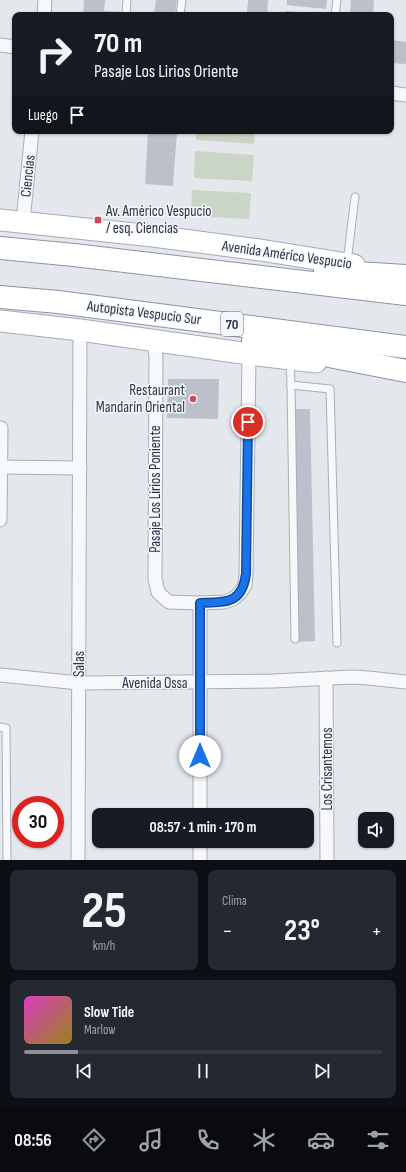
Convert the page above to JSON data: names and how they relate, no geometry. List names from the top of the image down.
{
  "streets": {
    "highway": ["Autopista Vespucio Sur", "70"],
    "main road": ["Avenida Américo Vespucio"],
    "street": [
      "Ciencias",
      "Pasaje Los Lirios Poniente",
      "Salas",
      "Avenida Ossa",
      "Los Crisantemos"
    ]
  },
  "crossings": [
    ["Ciencias", "Avenida Américo Vespucio"],
    ["Salas", "Avenida Ossa"],
    ["Avenida Ossa", "Los Crisantemos"]
  ],
  "places": {
    "transit": ["Av. Américo Vespucio / esq. Ciencias"],
    "other": ["Restaurant Mandarín Oriental"]
  },
  "page": {
    "turn": ["70 m", "Pasaje Los Lirios Oriente"],
    "then": "Luego",
    "limit": "30",
    "trip": "08:57 · 1 min · 170 m",
    "tile": [
      ["25", "km/h"],
      "Clima"
    ],
    "heat": ["−", "23°", "+"],
    "song": ["Slow Tide", "Marlow"],
    "tabs": "08:56"
  }
}
